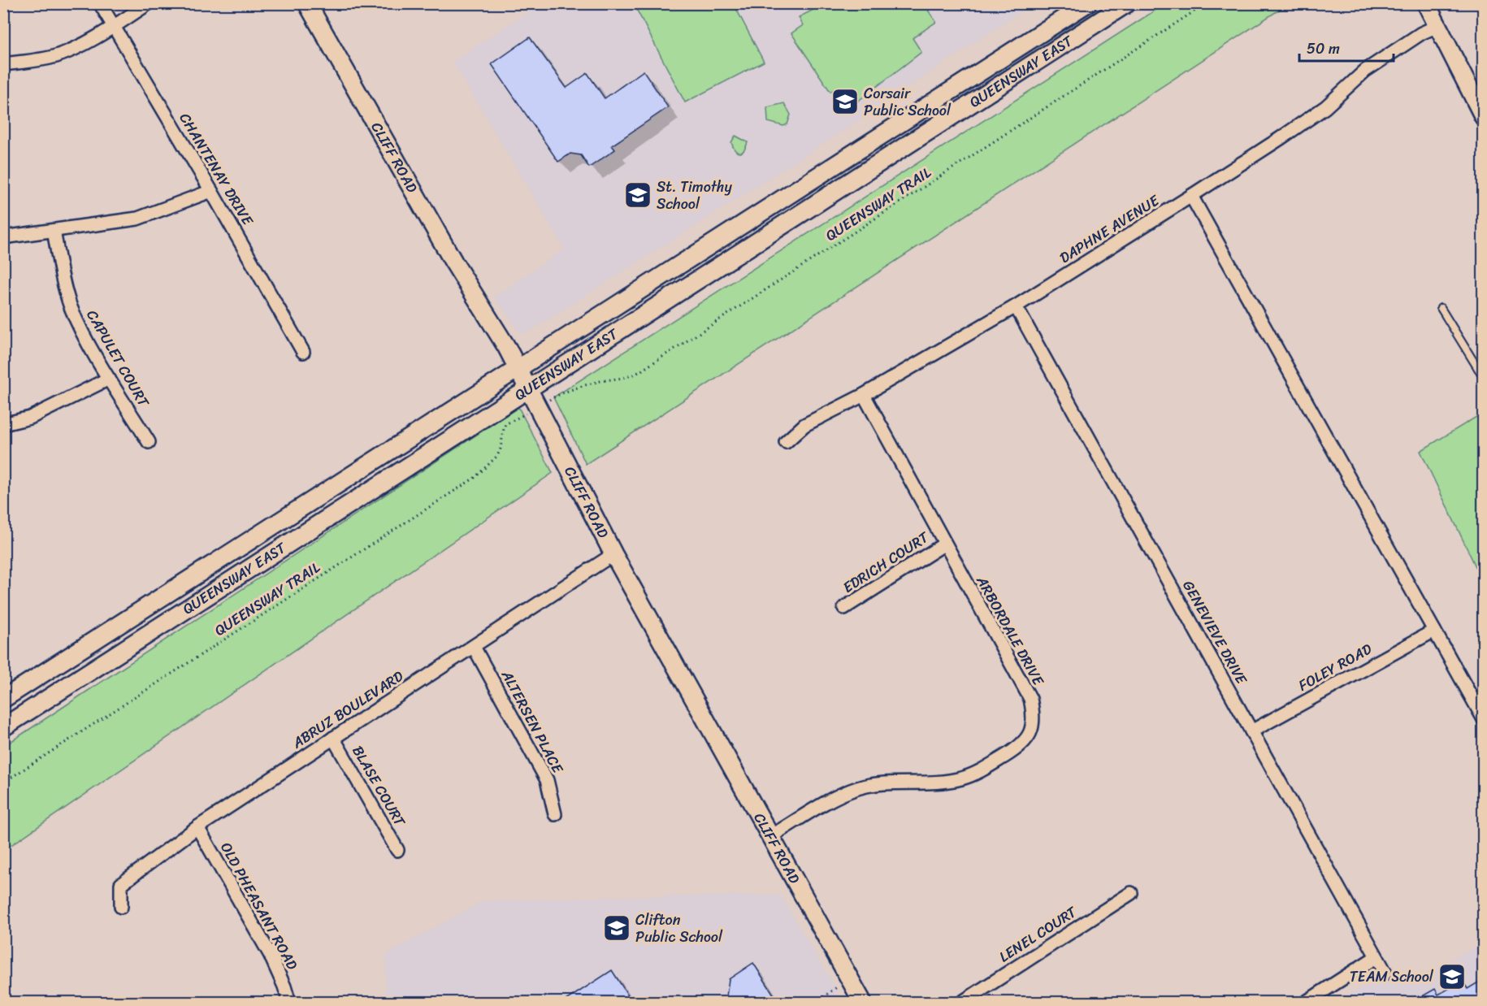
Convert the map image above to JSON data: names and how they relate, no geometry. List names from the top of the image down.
{
  "streets": {
    "main road": ["QUEENSWAY EAST", "CLIFF ROAD"],
    "street": [
      "CHANTENAY DRIVE",
      "DAPHNE AVENUE",
      "CAPULET COURT",
      "EDRICH COURT",
      "ARBORDALE DRIVE",
      "GENEVIEVE DRIVE",
      "FOLEY ROAD",
      "ABRUZ BOULEVARD",
      "ALTERSEN PLACE",
      "BLASE COURT",
      "OLD PHEASANT ROAD",
      "LENEL COURT"
    ],
    "path": ["QUEENSWAY TRAIL"]
  },
  "crossings": [
    ["QUEENSWAY EAST", "CLIFF ROAD"],
    ["CLIFF ROAD", "ARBORDALE DRIVE"],
    ["CLIFF ROAD", "ABRUZ BOULEVARD"],
    ["DAPHNE AVENUE", "ARBORDALE DRIVE"],
    ["DAPHNE AVENUE", "GENEVIEVE DRIVE"],
    ["EDRICH COURT", "ARBORDALE DRIVE"],
    ["GENEVIEVE DRIVE", "FOLEY ROAD"],
    ["ABRUZ BOULEVARD", "ALTERSEN PLACE"],
    ["ABRUZ BOULEVARD", "BLASE COURT"],
    ["ABRUZ BOULEVARD", "OLD PHEASANT ROAD"]
  ],
  "places": {
    "school or university": [
      "Corsair Public School",
      "St. Timothy School",
      "Clifton Public School",
      "TEAM School"
    ]
  },
  "scale_bar": "50 m"
}
